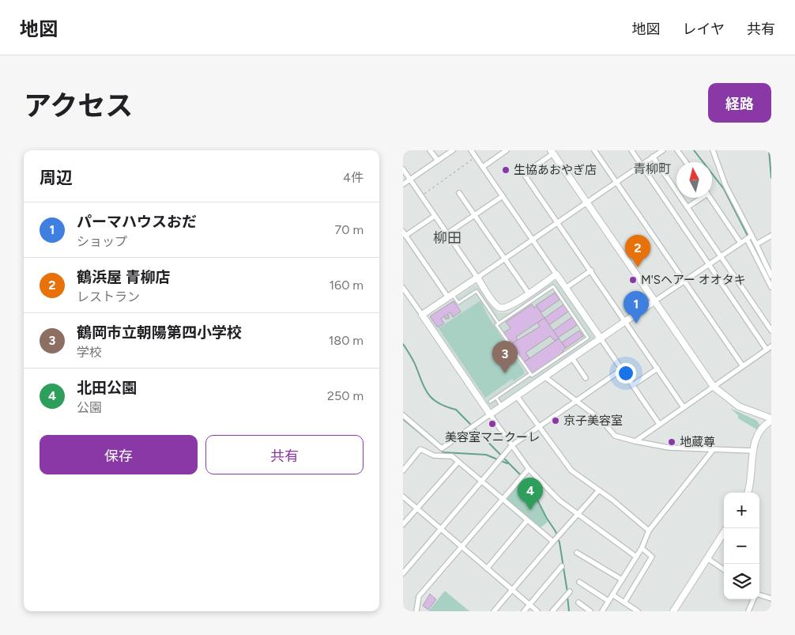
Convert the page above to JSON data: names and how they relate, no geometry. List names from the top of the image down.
{
  "districts": ["青柳町", "柳田"],
  "places": [
    "生協あおやぎ店",
    "M'Sヘアー オオタキ",
    "京子美容室",
    "美容室マニクーレ",
    "地蔵尊"
  ],
  "north": "top",
  "page": {
    "header": "地図",
    "nav": ["地図", "レイヤ", "共有"],
    "title": "アクセス",
    "buttons": [
      "経路",
      ["保存", "共有"]
    ],
    "heading": ["周辺", "4件"],
    "list": [
      {
        "mark": "1",
        "name": "パーマハウスおだ",
        "note": "ショップ",
        "value": "70 m"
      },
      {
        "mark": "2",
        "name": "鶴浜屋 青柳店",
        "note": "レストラン",
        "value": "160 m"
      },
      {
        "mark": "3",
        "name": "鶴岡市立朝陽第四小学校",
        "note": "学校",
        "value": "180 m"
      },
      {
        "mark": "4",
        "name": "北田公園",
        "note": "公園",
        "value": "250 m"
      }
    ],
    "pins": [
      "2",
      "1",
      "3",
      "4"
    ],
    "map_buttons": ["+", "−"]
  }
}
